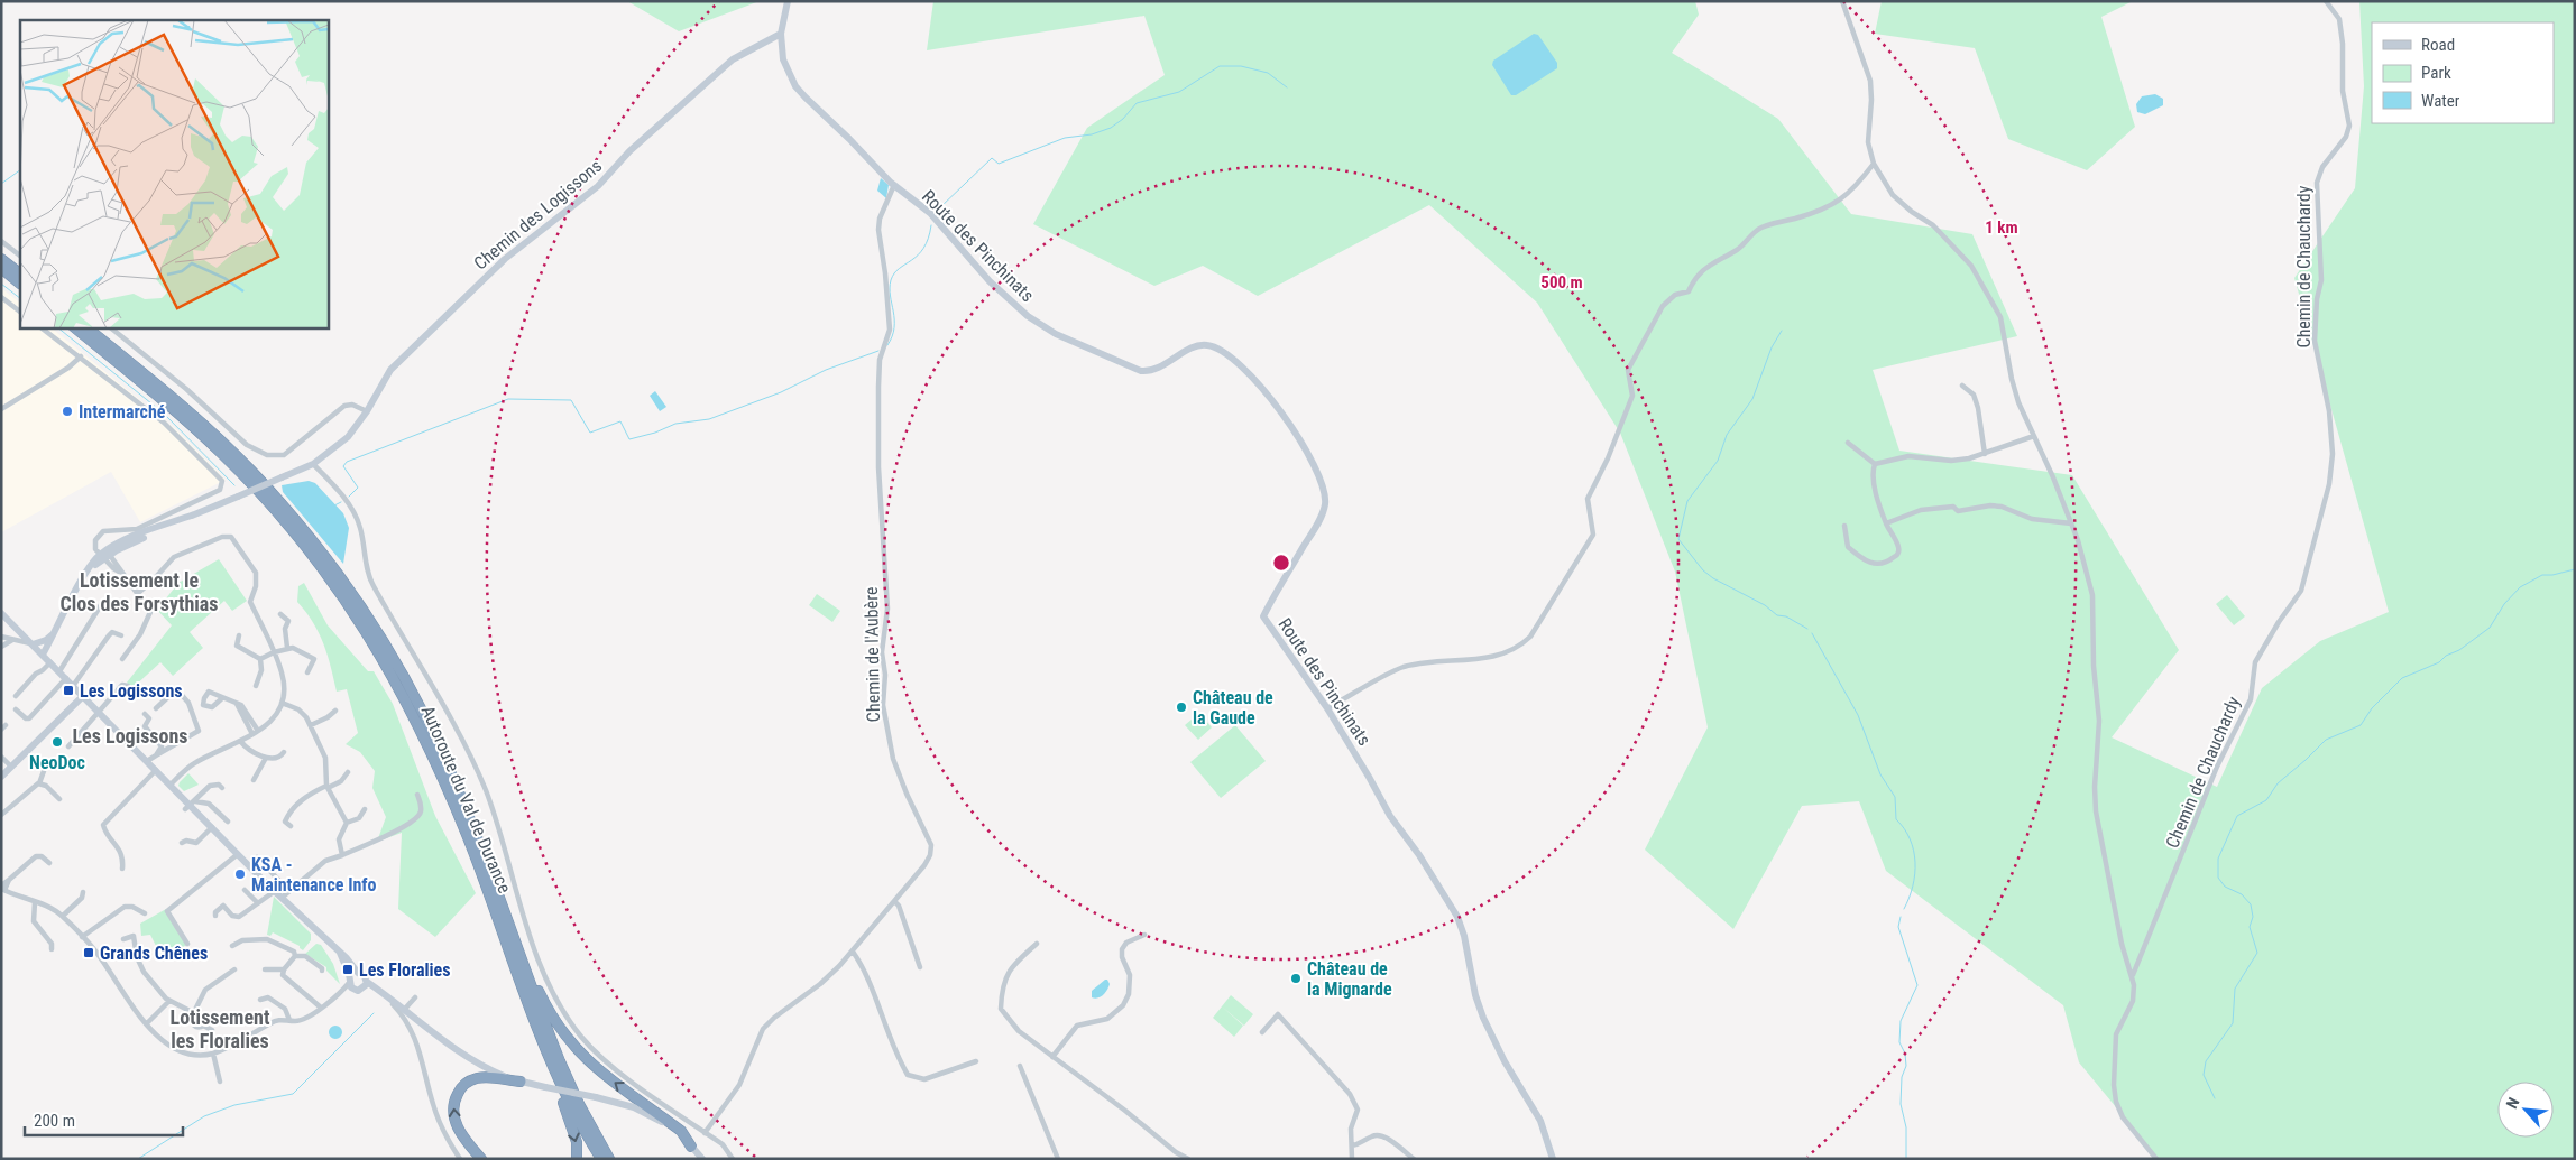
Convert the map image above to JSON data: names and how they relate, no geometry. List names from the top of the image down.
{
  "streets": {
    "highway": ["Autoroute du Val de Durance"],
    "street": [
      "Chemin des Logissons",
      "Route des Pinchinats",
      "Chemin de Chauchardy",
      "Chemin de l'Aubère"
    ]
  },
  "crossings": [
    ["Chemin des Logissons", "Route des Pinchinats"],
    ["Route des Pinchinats", "Chemin de l'Aubère"]
  ],
  "districts": ["Lotissement le Clos des Forsythias", "Les Logissons", "Lotissement les Floralies"],
  "places": {
    "other": [
      "Intermarché",
      "Château de la Gaude",
      "NeoDoc",
      "KSA - Maintenance Info",
      "Château de la Mignarde"
    ],
    "transit": ["Les Logissons", "Grands Chênes", "Les Floralies"]
  },
  "legend": ["Road", "Park", "Water"],
  "scale_bar": "200 m",
  "north": "top left",
  "rings": ["1 km", "500 m"]
}
